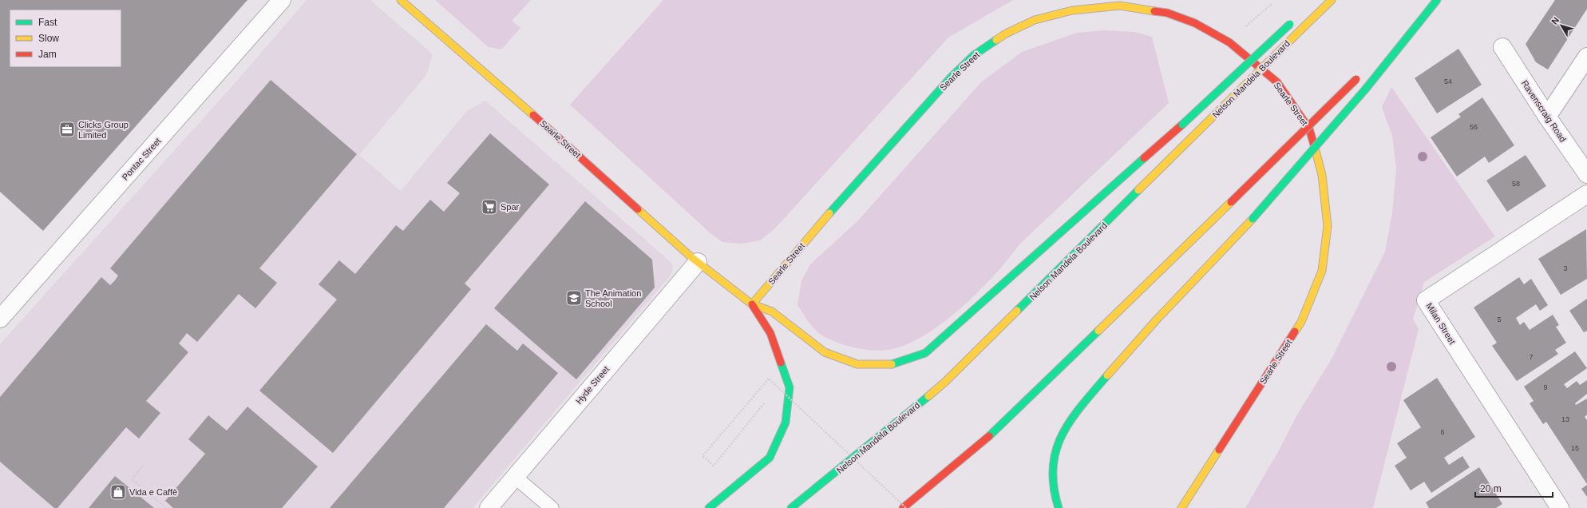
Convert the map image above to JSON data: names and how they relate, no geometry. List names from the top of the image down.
{
  "streets": {
    "main road": ["Searle Street", "Nelson Mandela Boulevard"],
    "street": [
      "Ravenscraig Road",
      "Pontac Street",
      "Milan Street",
      "Hyde Street"
    ]
  },
  "crossings": [
    ["Searle Street", "Hyde Street"]
  ],
  "places": {
    "office": ["Clicks Group Limited"],
    "supermarket": ["Spar"],
    "school or university": ["The Animation School"],
    "shop": ["Vida e Caffè"]
  },
  "house_numbers": [
    "54",
    "56",
    "58",
    "3",
    "5",
    "7",
    "9",
    "13",
    "6",
    "15"
  ],
  "legend": ["Fast", "Slow", "Jam"],
  "scale_bar": "20 m",
  "north": "top left"
}
